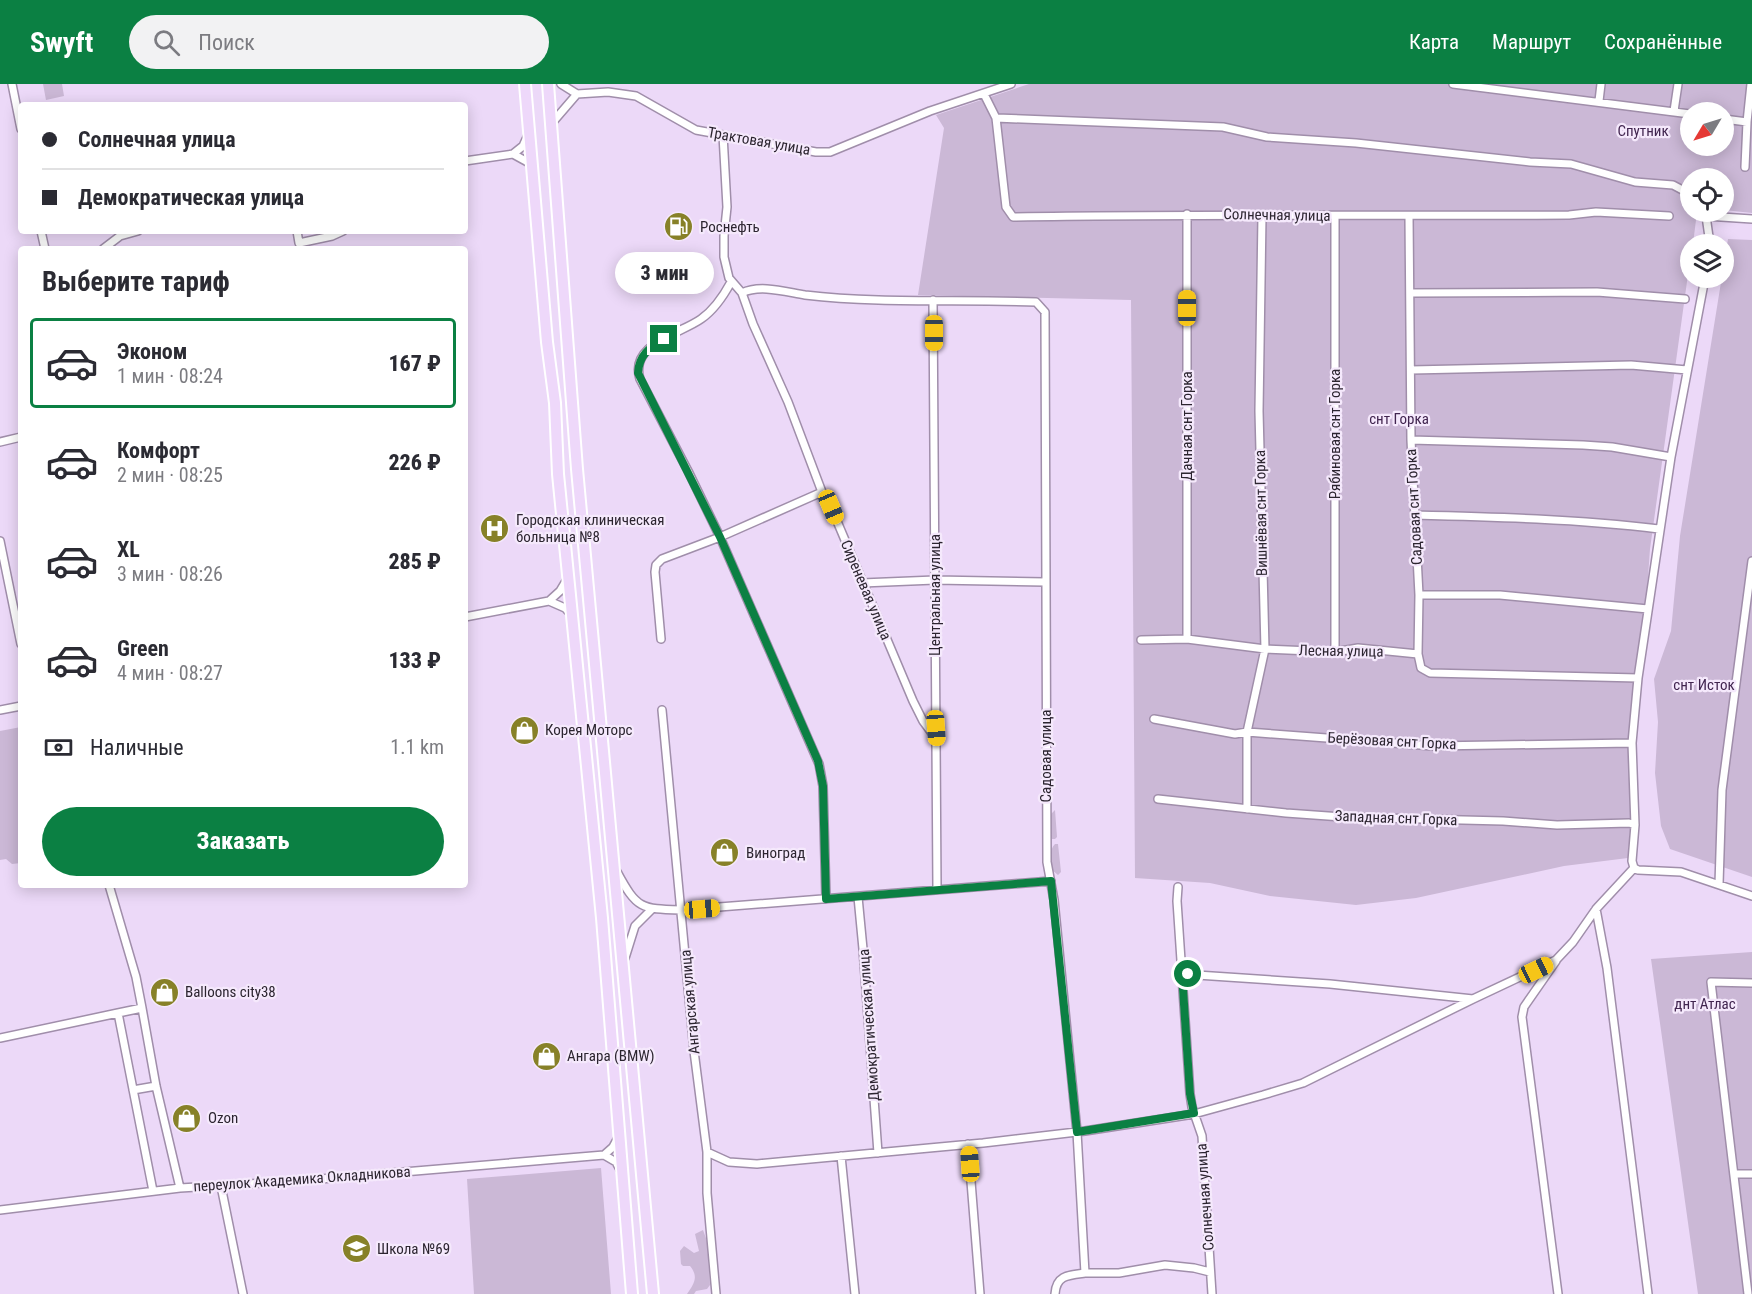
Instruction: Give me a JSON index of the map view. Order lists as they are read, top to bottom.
{
  "streets": {
    "street": [
      "Трактовая улица",
      "Солнечная улица",
      "Дачная снт Горка",
      "Рябиновая снт Горка",
      "Садовая снт Горка",
      "Вишнёвая снт Горка",
      "Сиреневая улица",
      "Центральная улица",
      "Лесная улица",
      "Берёзовая снт Горка",
      "Садовая улица",
      "Западная снт Горка",
      "Ангарская улица",
      "Демократическая улица",
      "переулок Академика Окладникова"
    ]
  },
  "crossings": [
    ["Трактовая улица", "Солнечная улица"],
    ["Солнечная улица", "Дачная снт Горка"],
    ["Солнечная улица", "Рябиновая снт Горка"],
    ["Солнечная улица", "Садовая снт Горка"],
    ["Солнечная улица", "Вишнёвая снт Горка"],
    ["Дачная снт Горка", "Лесная улица"],
    ["Рябиновая снт Горка", "Лесная улица"],
    ["Садовая снт Горка", "Лесная улица"],
    ["Вишнёвая снт Горка", "Лесная улица"],
    ["Вишнёвая снт Горка", "Берёзовая снт Горка"],
    ["Вишнёвая снт Горка", "Западная снт Горка"],
    ["Сиреневая улица", "Центральная улица"],
    ["Сиреневая улица", "Садовая улица"],
    ["Центральная улица", "Садовая улица"]
  ],
  "parks": [
    "Спутник",
    "снт Горка",
    "снт Исток",
    "днт Атлас"
  ],
  "places": {
    "fuel station": ["Роснефть"],
    "hospital": ["Городская клиническая больница №8"],
    "shop": [
      "Корея Моторс",
      "Виноград",
      "Balloons city38",
      "Ангара (BMW)",
      "Ozon"
    ],
    "school or university": ["Школа №69"]
  },
  "north": "bottom left",
  "page": {
    "header": "Swyft",
    "search": "Поиск",
    "nav": ["Карта", "Маршрут", "Сохранённые"],
    "banner": ["Солнечная улица", "Демократическая улица"],
    "heading": "Выберите тариф",
    "bubble": "3 мин",
    "list": [
      {
        "name": "Эконом",
        "note": "1 мин · 08:24",
        "value": "167 ₽"
      },
      {
        "name": "Комфорт",
        "note": "2 мин · 08:25",
        "value": "226 ₽"
      },
      {
        "name": "XL",
        "note": "3 мин · 08:26",
        "value": "285 ₽"
      },
      {
        "name": "Green",
        "note": "4 мин · 08:27",
        "value": "133 ₽"
      }
    ],
    "pay": ["Наличные", "1.1 km"],
    "buttons": "Заказать"
  }
}
